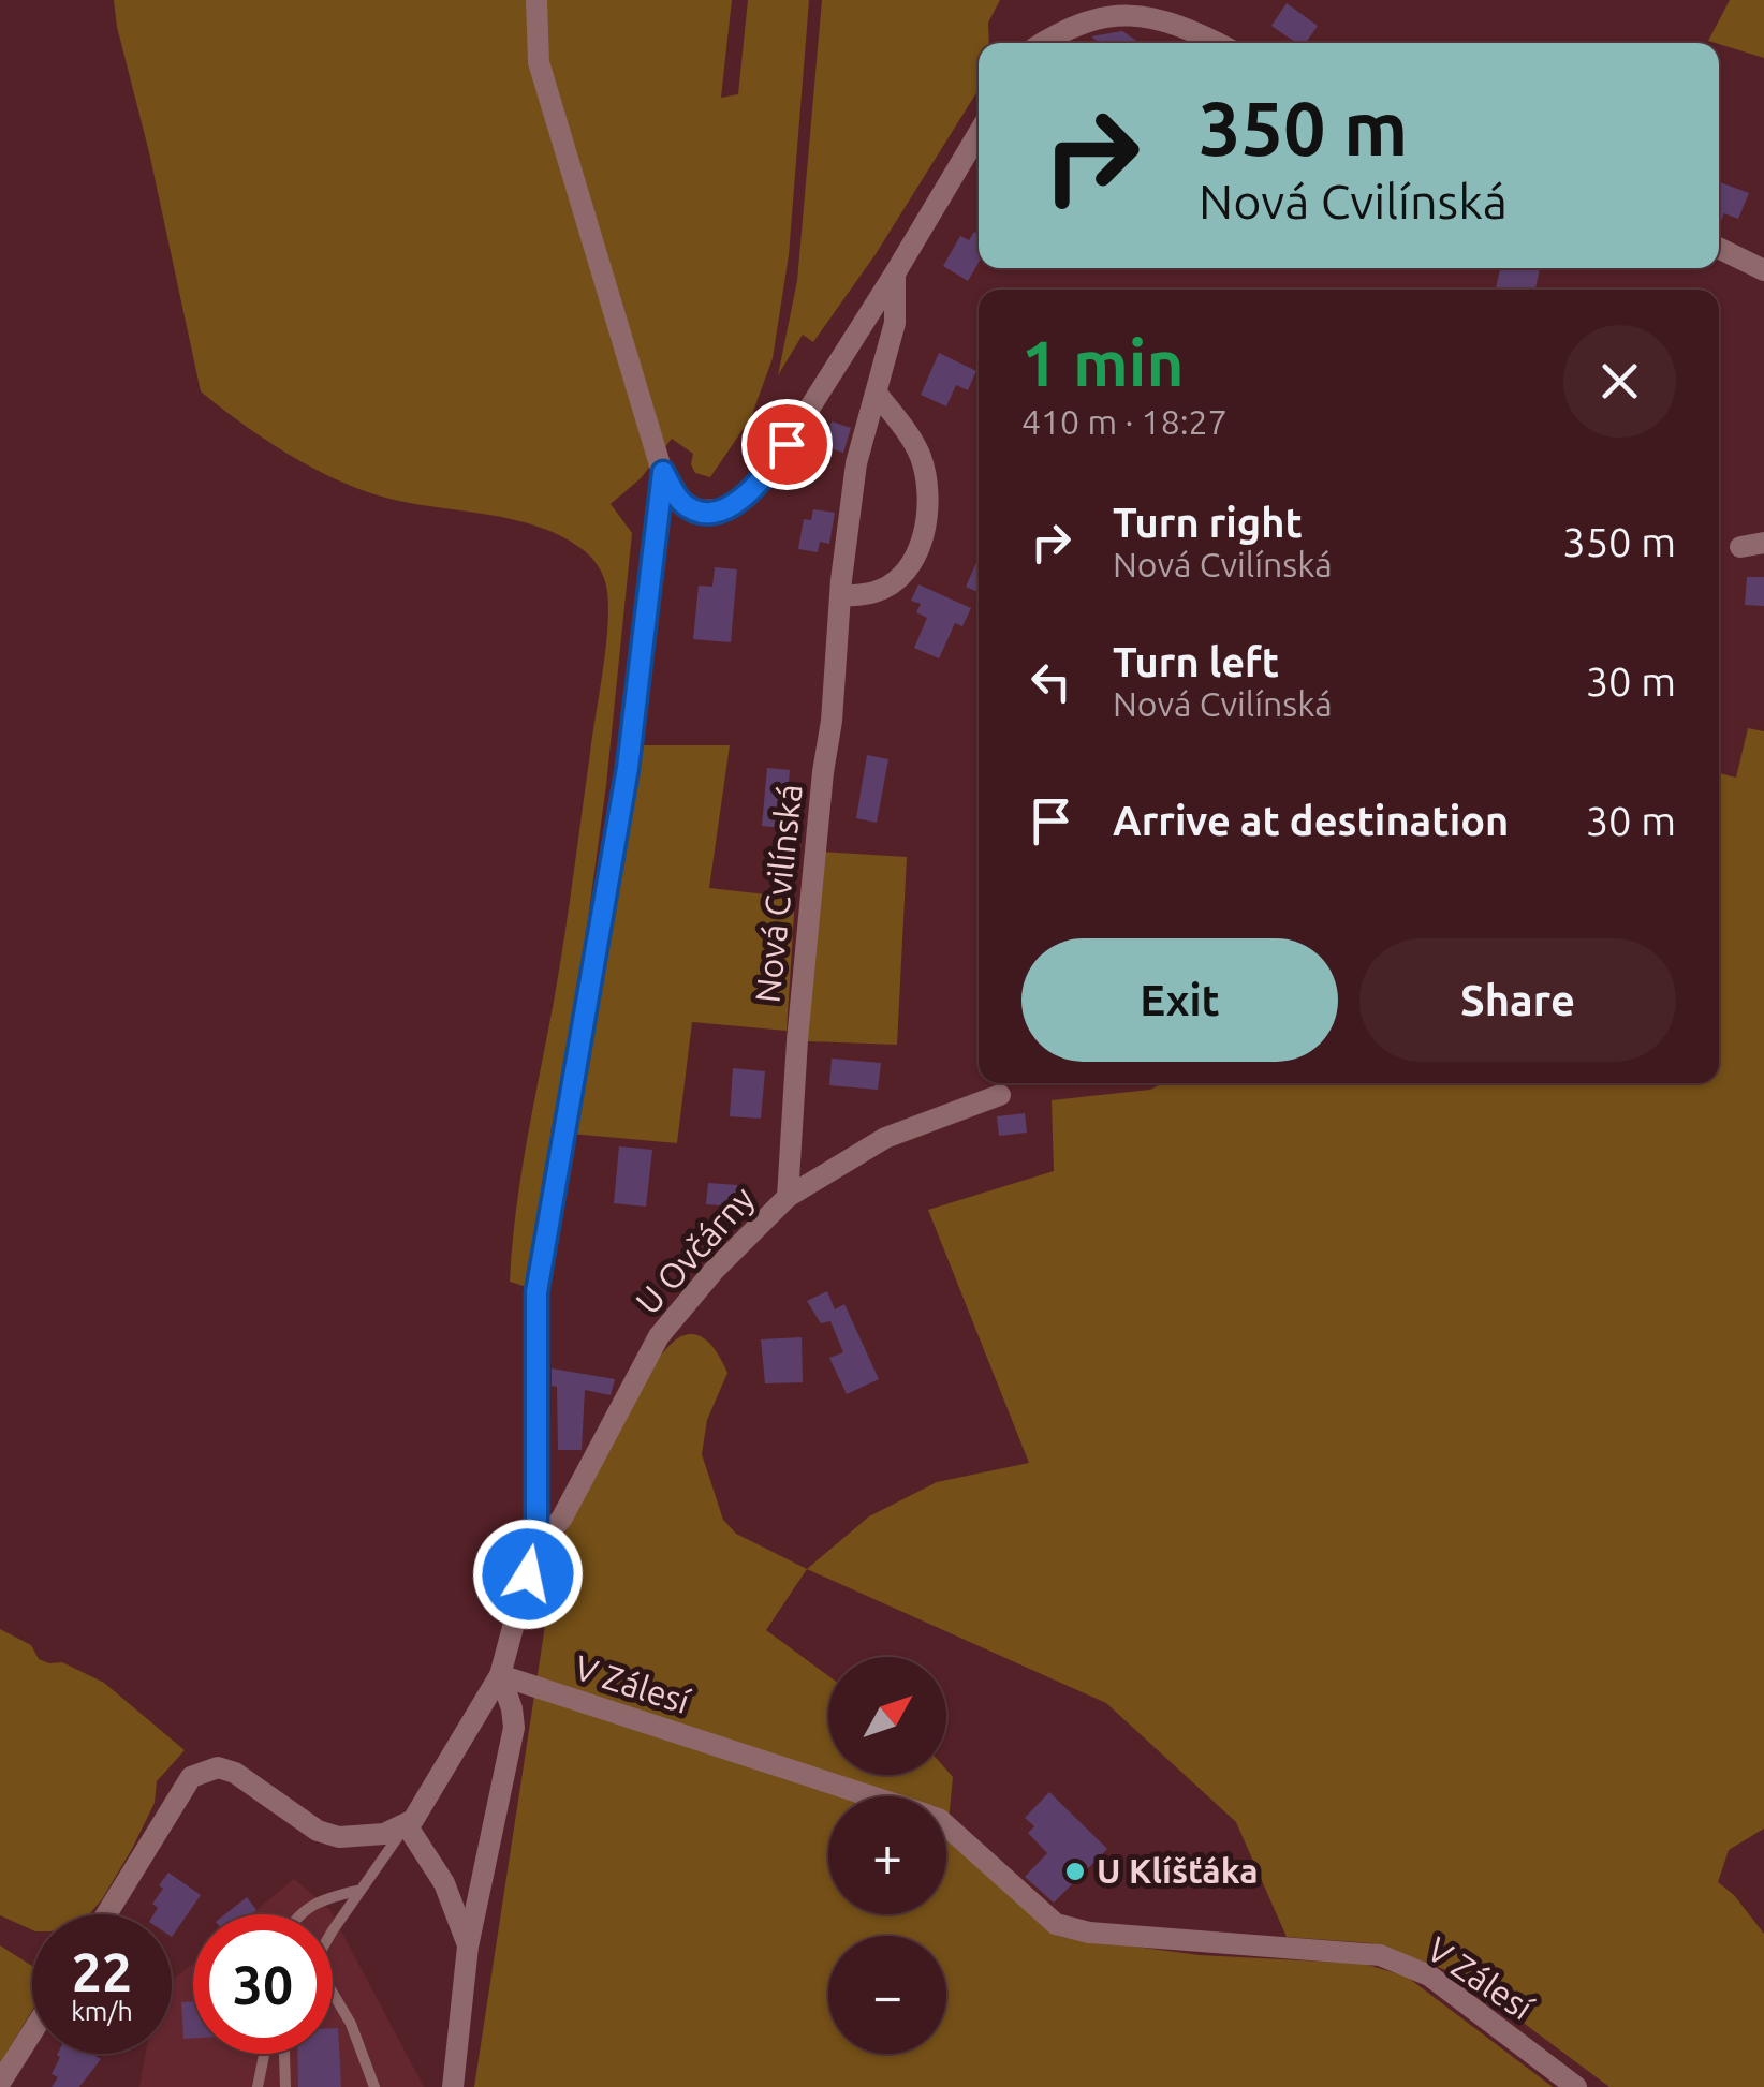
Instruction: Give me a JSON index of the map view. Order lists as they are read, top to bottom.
{
  "streets": {
    "street": ["Nová Cvilínská", "U Ovčárny", "V Zálesí"]
  },
  "crossings": [
    ["Nová Cvilínská", "U Ovčárny"],
    ["U Ovčárny", "V Zálesí"]
  ],
  "places": ["U Klíšťáka"],
  "north": "top right",
  "page": {
    "turn": ["350 m", "Nová Cvilínská"],
    "heading": ["1 min", "410 m · 18:27"],
    "list": [
      {
        "name": "Turn right",
        "note": "Nová Cvilínská",
        "value": "350 m"
      },
      {
        "name": "Turn left",
        "note": "Nová Cvilínská",
        "value": "30 m"
      },
      {
        "name": "Arrive at destination",
        "value": "30 m"
      }
    ],
    "buttons": ["Exit", "Share"],
    "map_buttons": ["+", "−"],
    "speed": "22 km/h",
    "limit": "30"
  }
}
